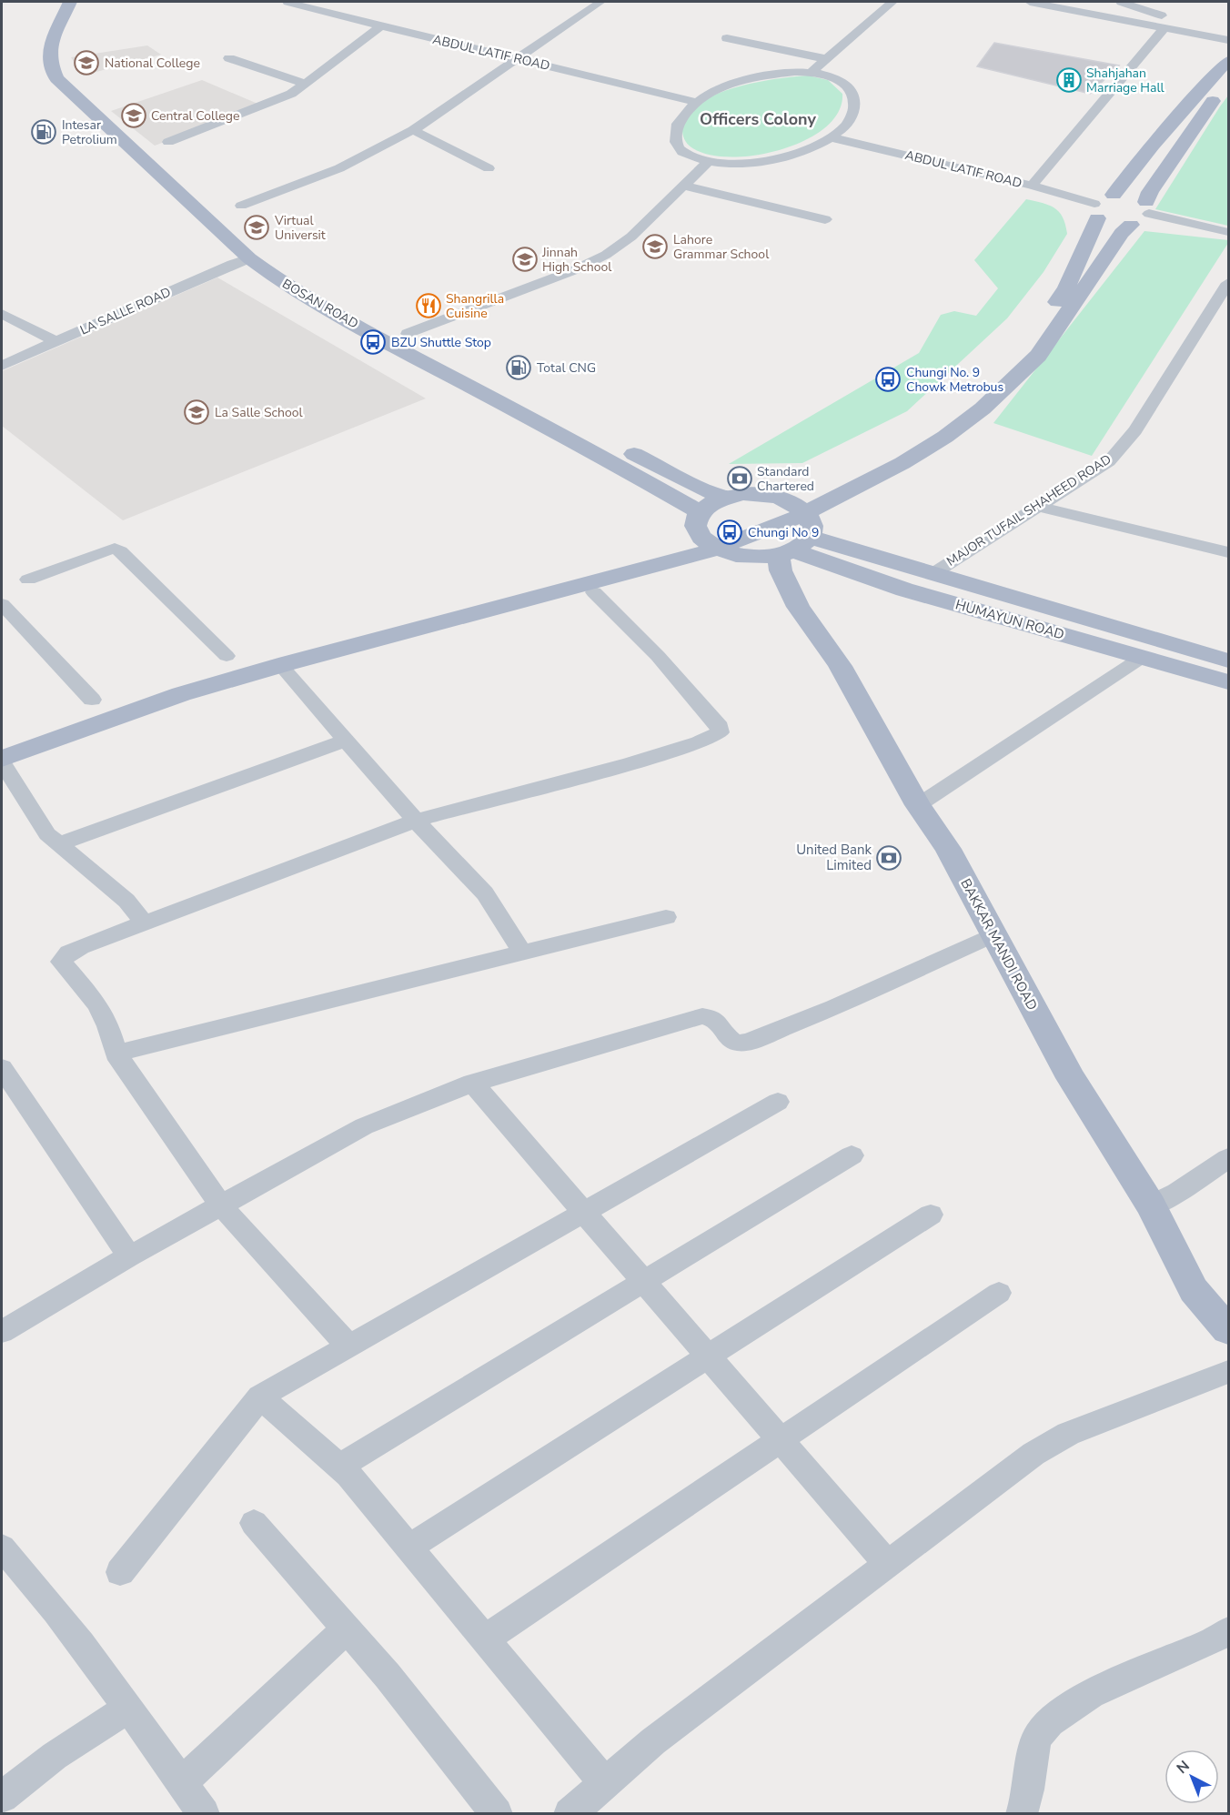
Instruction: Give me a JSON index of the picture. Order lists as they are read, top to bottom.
{
  "streets": {
    "main road": ["BOSAN ROAD", "HUMAYUN ROAD", "BAKKAR MANDI ROAD"],
    "street": ["ABDUL LATIF ROAD", "LA SALLE ROAD", "MAJOR TUFAIL SHAHEED ROAD"]
  },
  "crossings": [
    ["BOSAN ROAD", "LA SALLE ROAD"],
    ["BOSAN ROAD", "BAKKAR MANDI ROAD"],
    ["MAJOR TUFAIL SHAHEED ROAD", "HUMAYUN ROAD"],
    ["HUMAYUN ROAD", "BAKKAR MANDI ROAD"]
  ],
  "districts": ["Officers Colony"],
  "places": {
    "school or university": [
      "National College",
      "Central College",
      "Virtual Universit",
      "Lahore Grammar School",
      "Jinnah High School",
      "La Salle School"
    ],
    "building": ["Shahjahan Marriage Hall"],
    "fuel station": ["Intesar Petrolium", "Total CNG"],
    "restaurant": ["Shangrilla Cuisine"],
    "bus stop": ["BZU Shuttle Stop", "Chungi No. 9 Chowk Metrobus", "Chungi No 9"],
    "bank": ["Standard Chartered", "United Bank Limited"]
  },
  "north": "top left"
}
